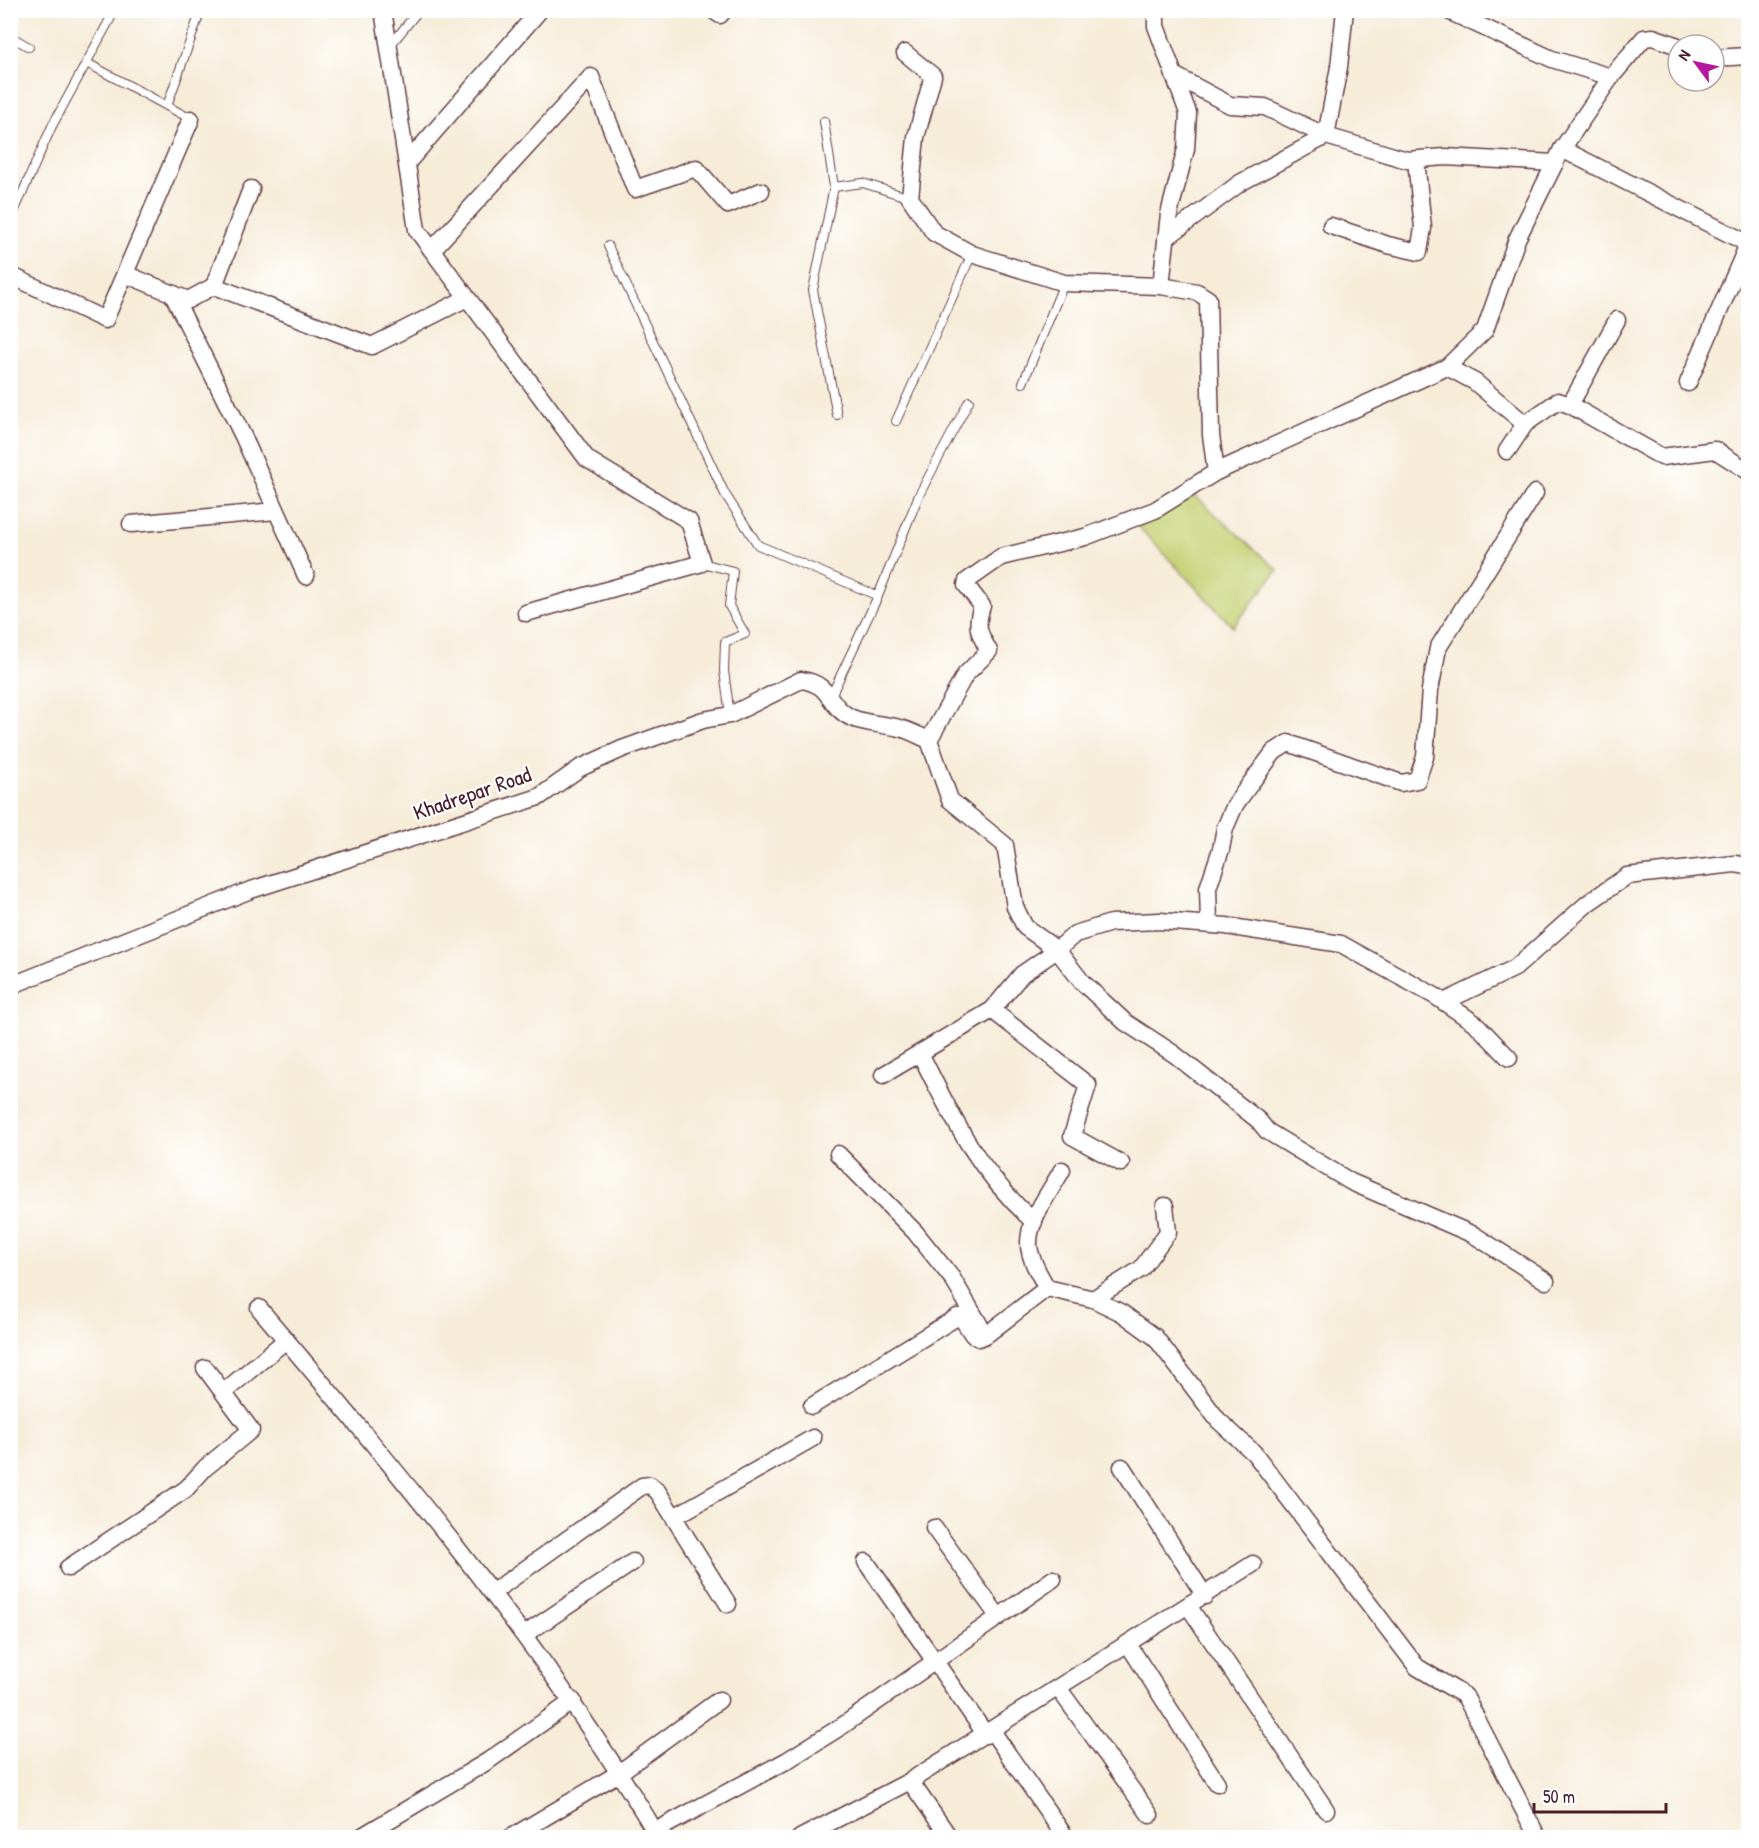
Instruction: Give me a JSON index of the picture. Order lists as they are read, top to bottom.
{
  "streets": {
    "street": ["Khadrepar Road"]
  },
  "scale_bar": "50 m",
  "north": "top left"
}
